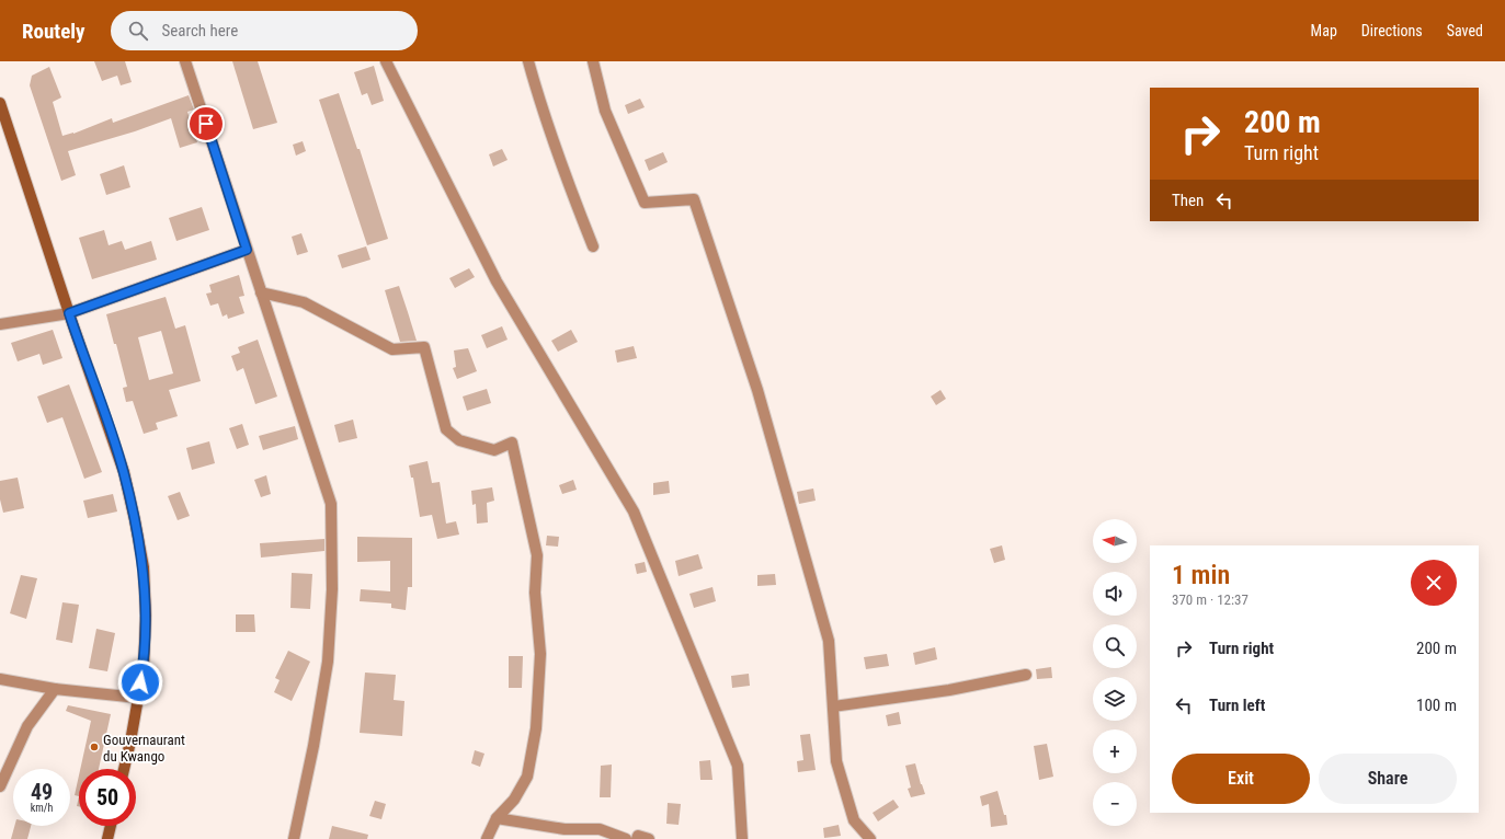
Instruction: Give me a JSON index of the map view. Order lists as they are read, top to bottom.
{
  "places": ["Gouvernaurant du Kwango"],
  "north": "left",
  "page": {
    "header": "Routely",
    "search": "Search here",
    "nav": ["Map", "Directions", "Saved"],
    "turn": ["200 m", "Turn right"],
    "then": "Then",
    "map_buttons": ["+", "−"],
    "heading": ["1 min", "370 m · 12:37"],
    "list": [
      {
        "name": "Turn right",
        "value": "200 m"
      },
      {
        "name": "Turn left",
        "value": "100 m"
      }
    ],
    "buttons": ["Exit", "Share"],
    "speed": "49 km/h",
    "limit": "50"
  }
}
